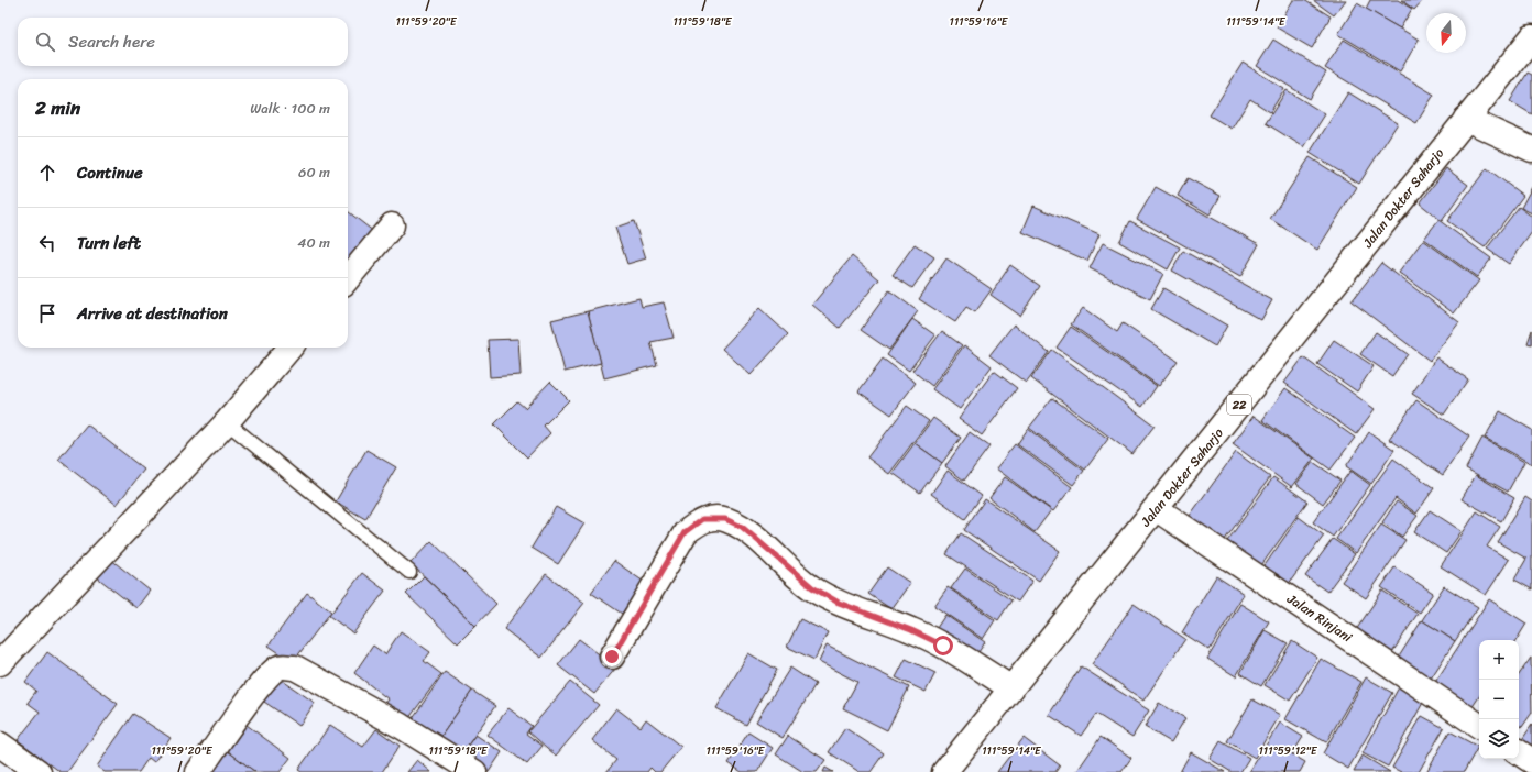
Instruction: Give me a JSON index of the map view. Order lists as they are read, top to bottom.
{
  "streets": {
    "main road": ["Jalan Dokter Saharjo", "22", "Jalan Rinjani"]
  },
  "crossings": [
    ["Jalan Dokter Saharjo", "Jalan Rinjani"]
  ],
  "north": "bottom",
  "page": {
    "search": "Search here",
    "heading": ["2 min", "Walk · 100 m"],
    "list": [
      ["Continue", "60 m"],
      ["Turn left", "40 m"],
      "Arrive at destination"
    ],
    "map_buttons": ["+", "−"]
  },
  "coordinates": [
    "111°59'20\"E",
    "111°59'18\"E",
    "111°59'16\"E",
    "111°59'14\"E",
    "111°59'12\"E"
  ]
}
